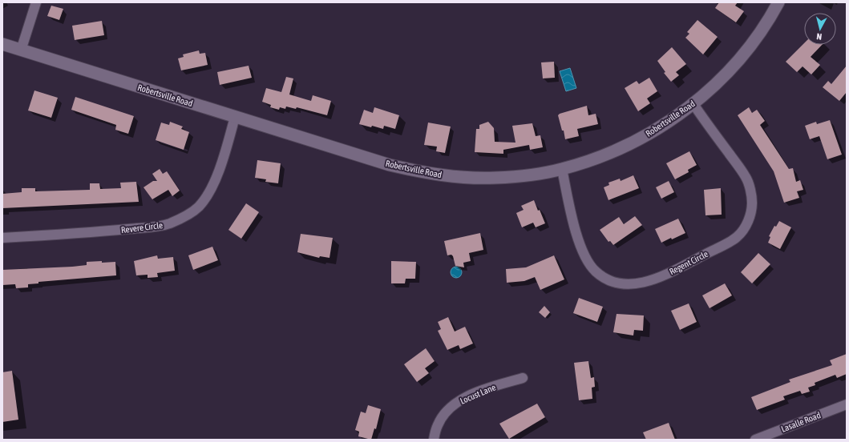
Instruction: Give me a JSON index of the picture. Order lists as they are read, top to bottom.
{
  "streets": {
    "street": [
      "Robertsville Road",
      "Revere Circle",
      "Regent Circle",
      "Locust Lane",
      "Lasalle Road"
    ]
  },
  "crossings": [
    ["Robertsville Road", "Revere Circle"],
    ["Robertsville Road", "Regent Circle"]
  ],
  "north": "bottom"
}
